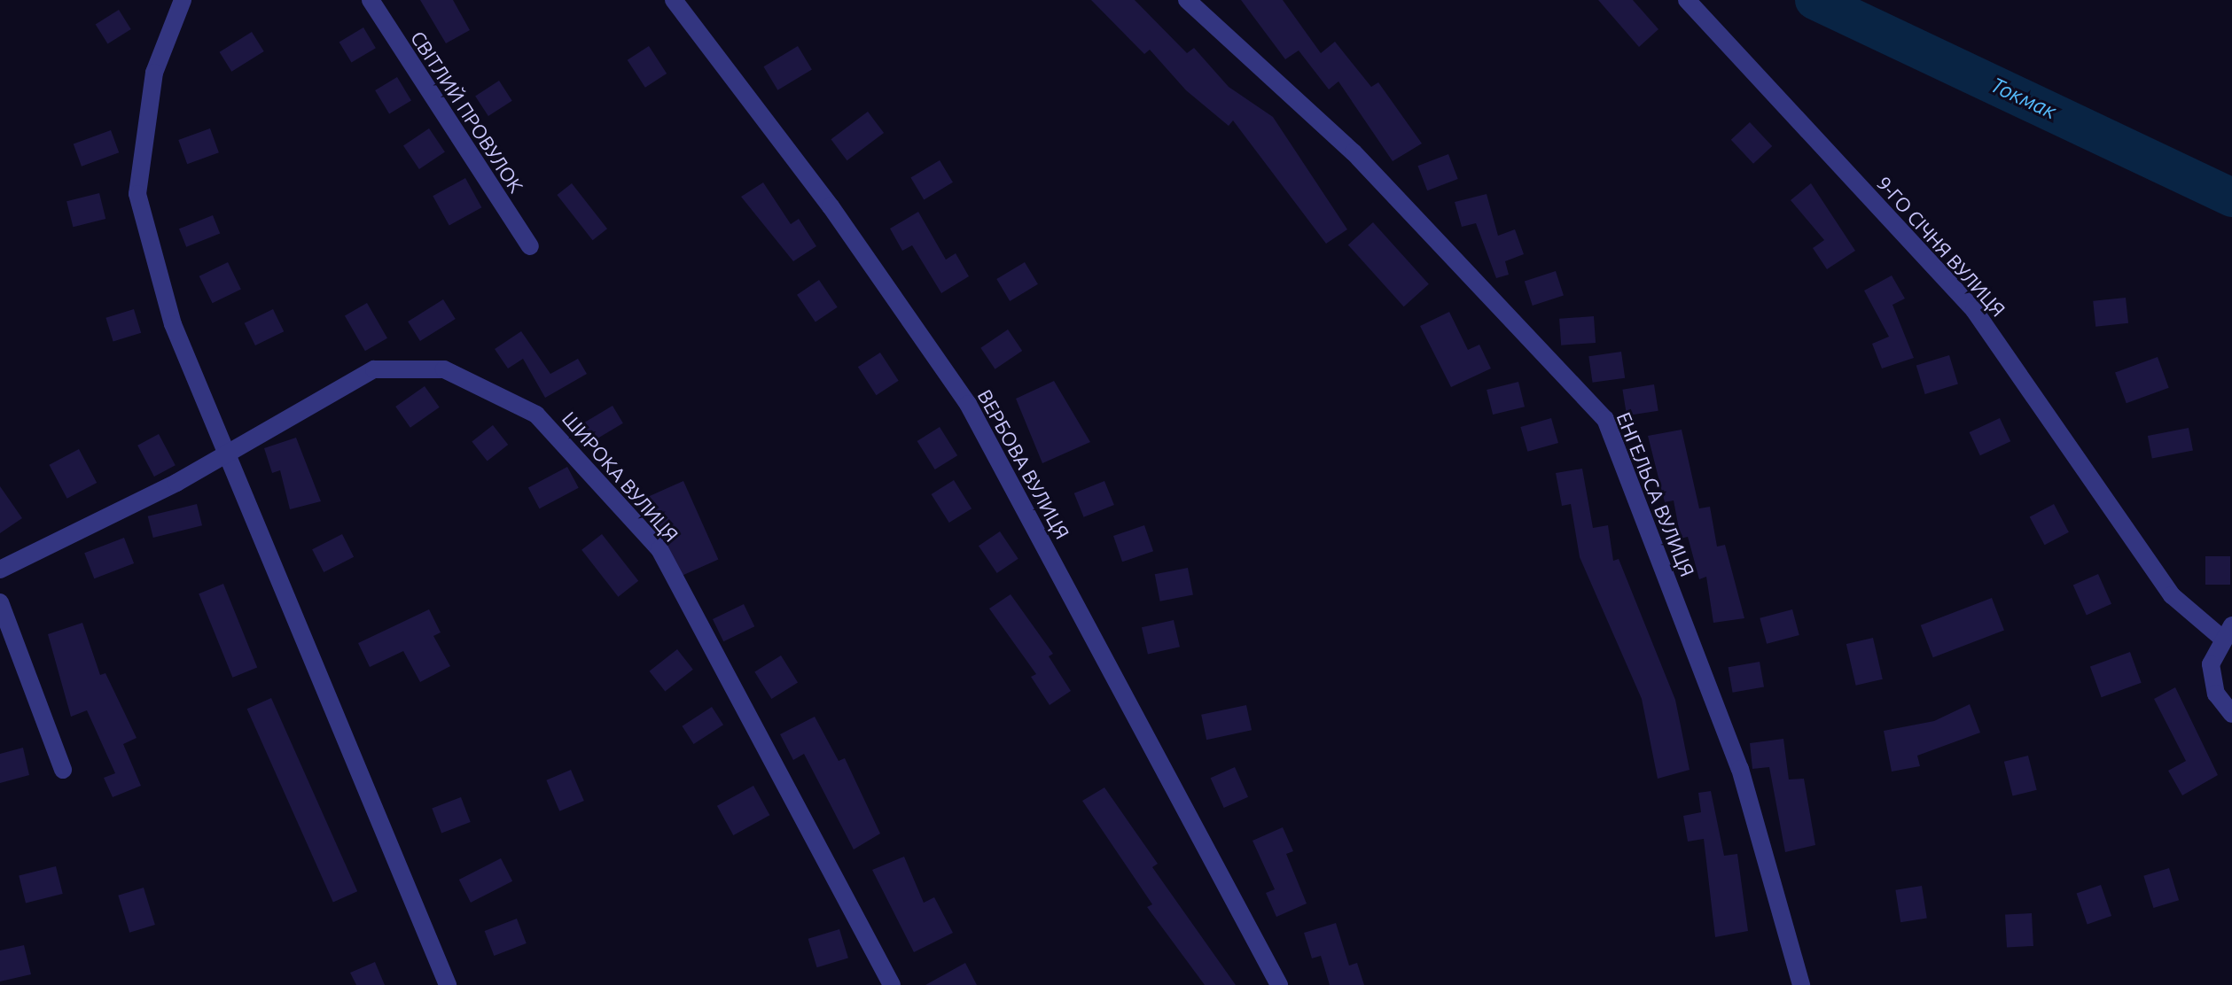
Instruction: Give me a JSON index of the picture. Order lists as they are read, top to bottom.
{
  "streets": {
    "street": [
      "СВІТЛИЙ ПРОВУЛОК",
      "9-ГО СІЧНЯ ВУЛИЦЯ",
      "ВЕРБОВА ВУЛИЦЯ",
      "ШИРОКА ВУЛИЦЯ",
      "ЕНГЕЛЬСА ВУЛИЦЯ"
    ]
  },
  "water": ["Токмак"]
}
